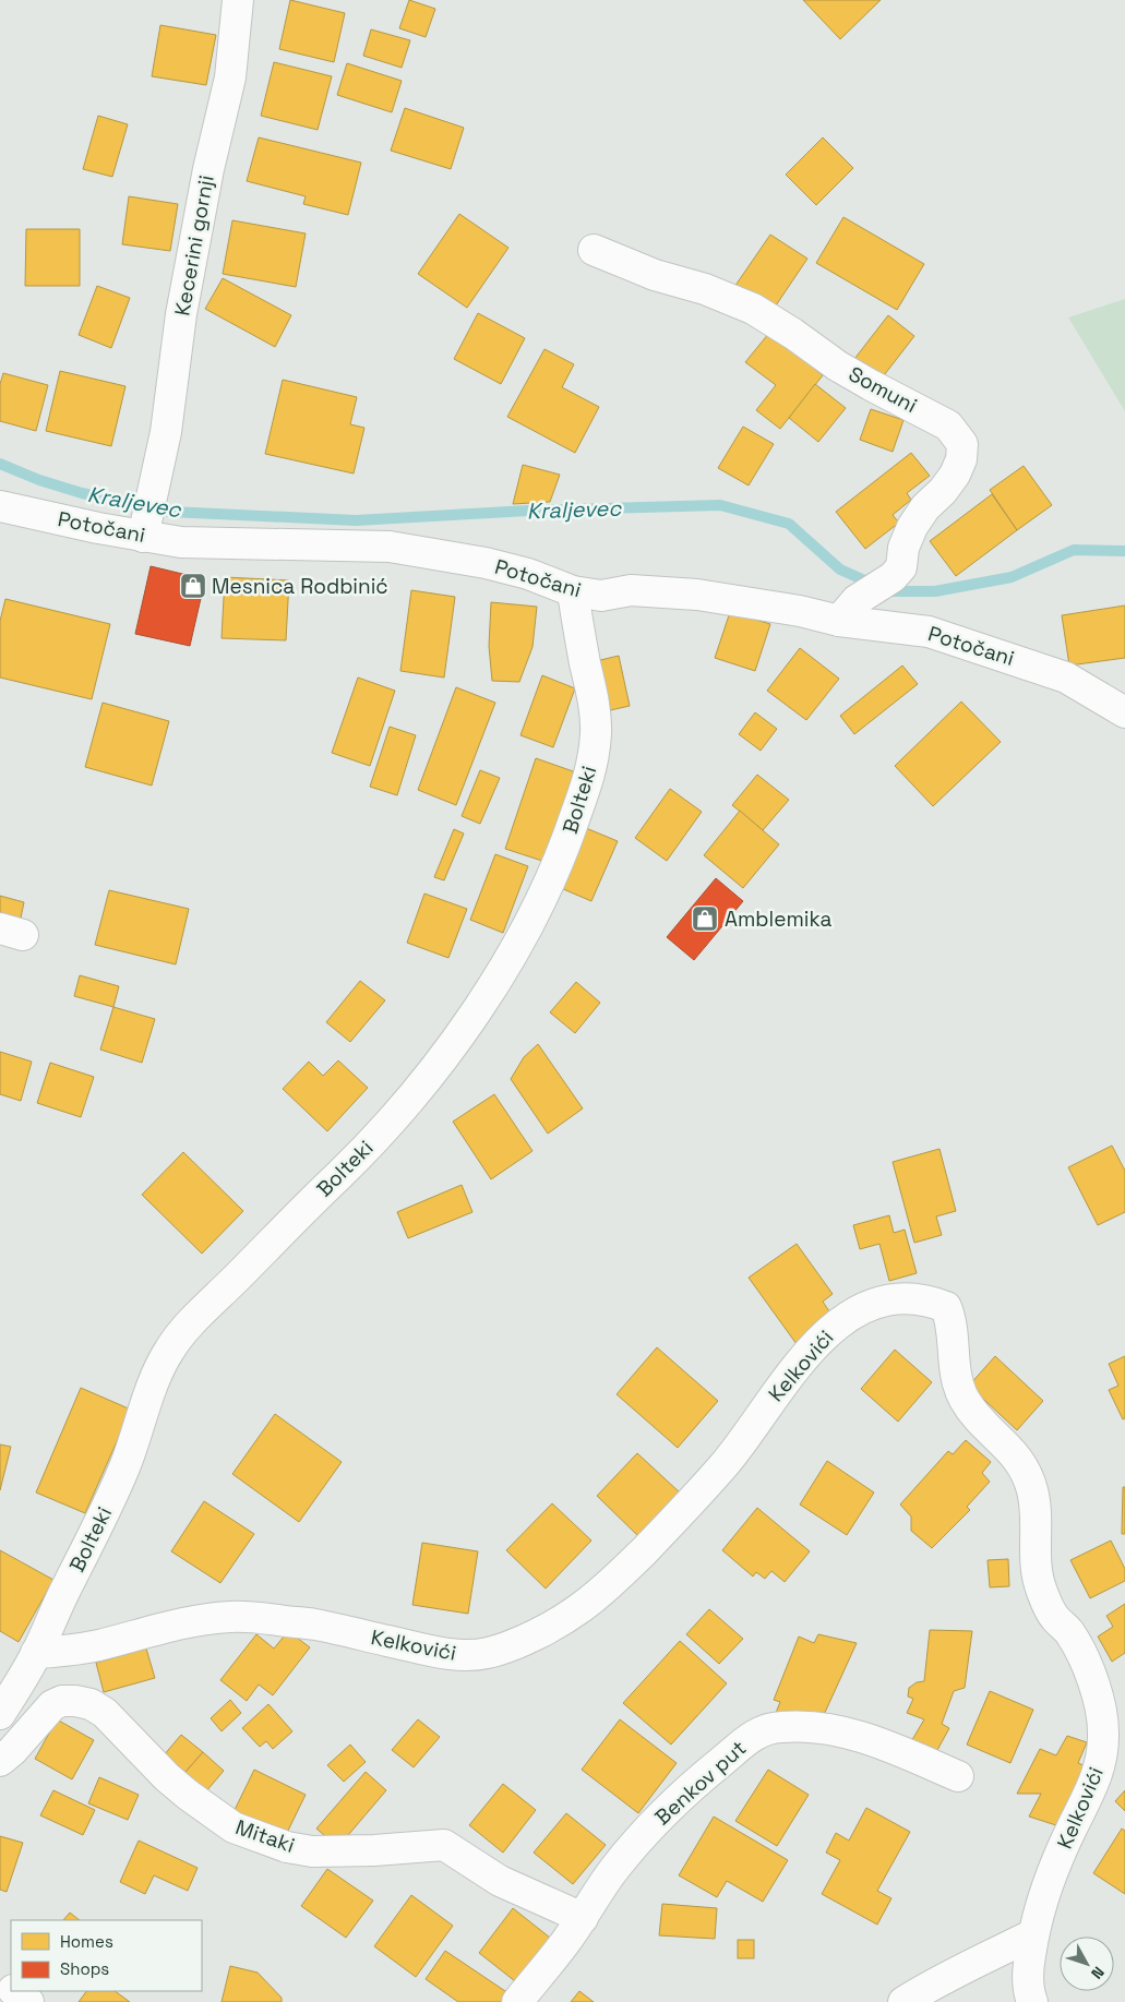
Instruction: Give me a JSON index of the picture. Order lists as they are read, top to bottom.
{
  "streets": {
    "street": [
      "Kecerini gornji",
      "Somuni",
      "Potočani",
      "Bolteki",
      "Kelkovići",
      "Benkov put",
      "Mitaki"
    ]
  },
  "crossings": [
    ["Kecerini gornji", "Potočani"],
    ["Somuni", "Potočani"],
    ["Potočani", "Bolteki"],
    ["Bolteki", "Kelkovići"],
    ["Benkov put", "Mitaki"]
  ],
  "water": ["Kraljevec"],
  "places": {
    "shop": ["Mesnica Rodbinić", "Amblemika"]
  },
  "legend": ["Homes", "Shops"],
  "north": "bottom right"
}
